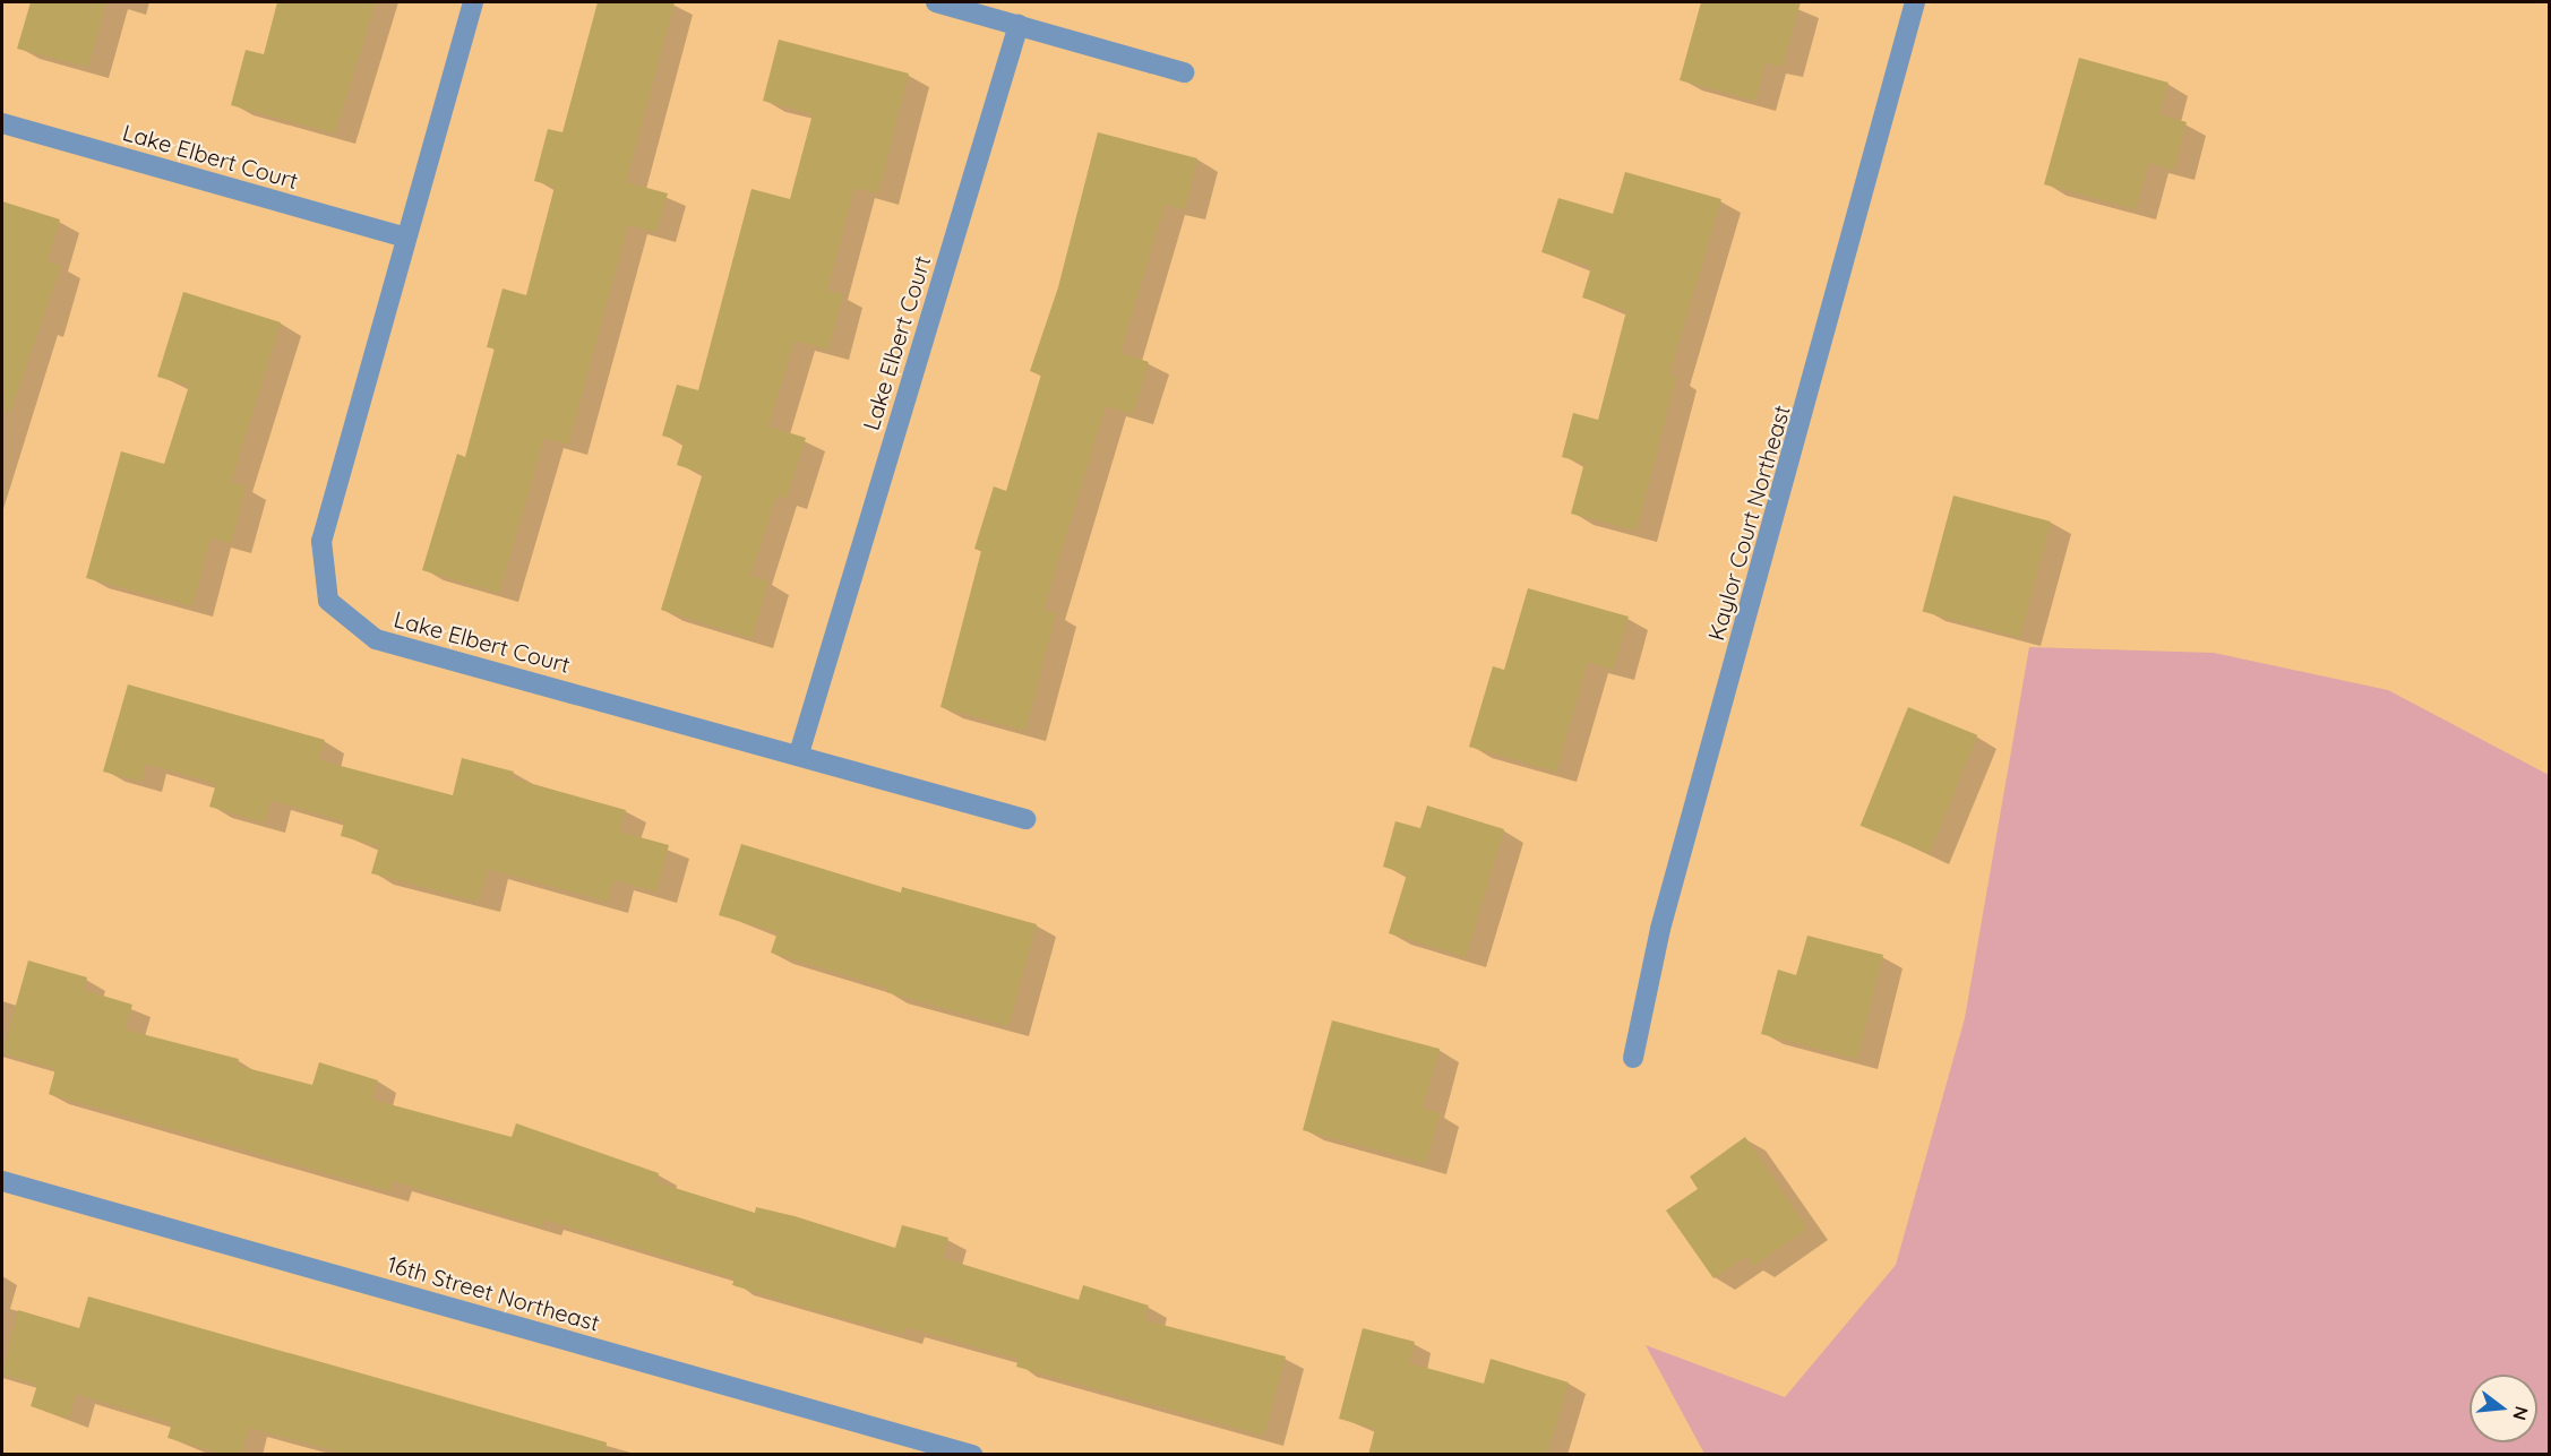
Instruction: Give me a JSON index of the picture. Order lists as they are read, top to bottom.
{
  "streets": {
    "street": ["Lake Elbert Court", "Kaylor Court Northeast", "16th Street Northeast"]
  },
  "north": "right"
}
